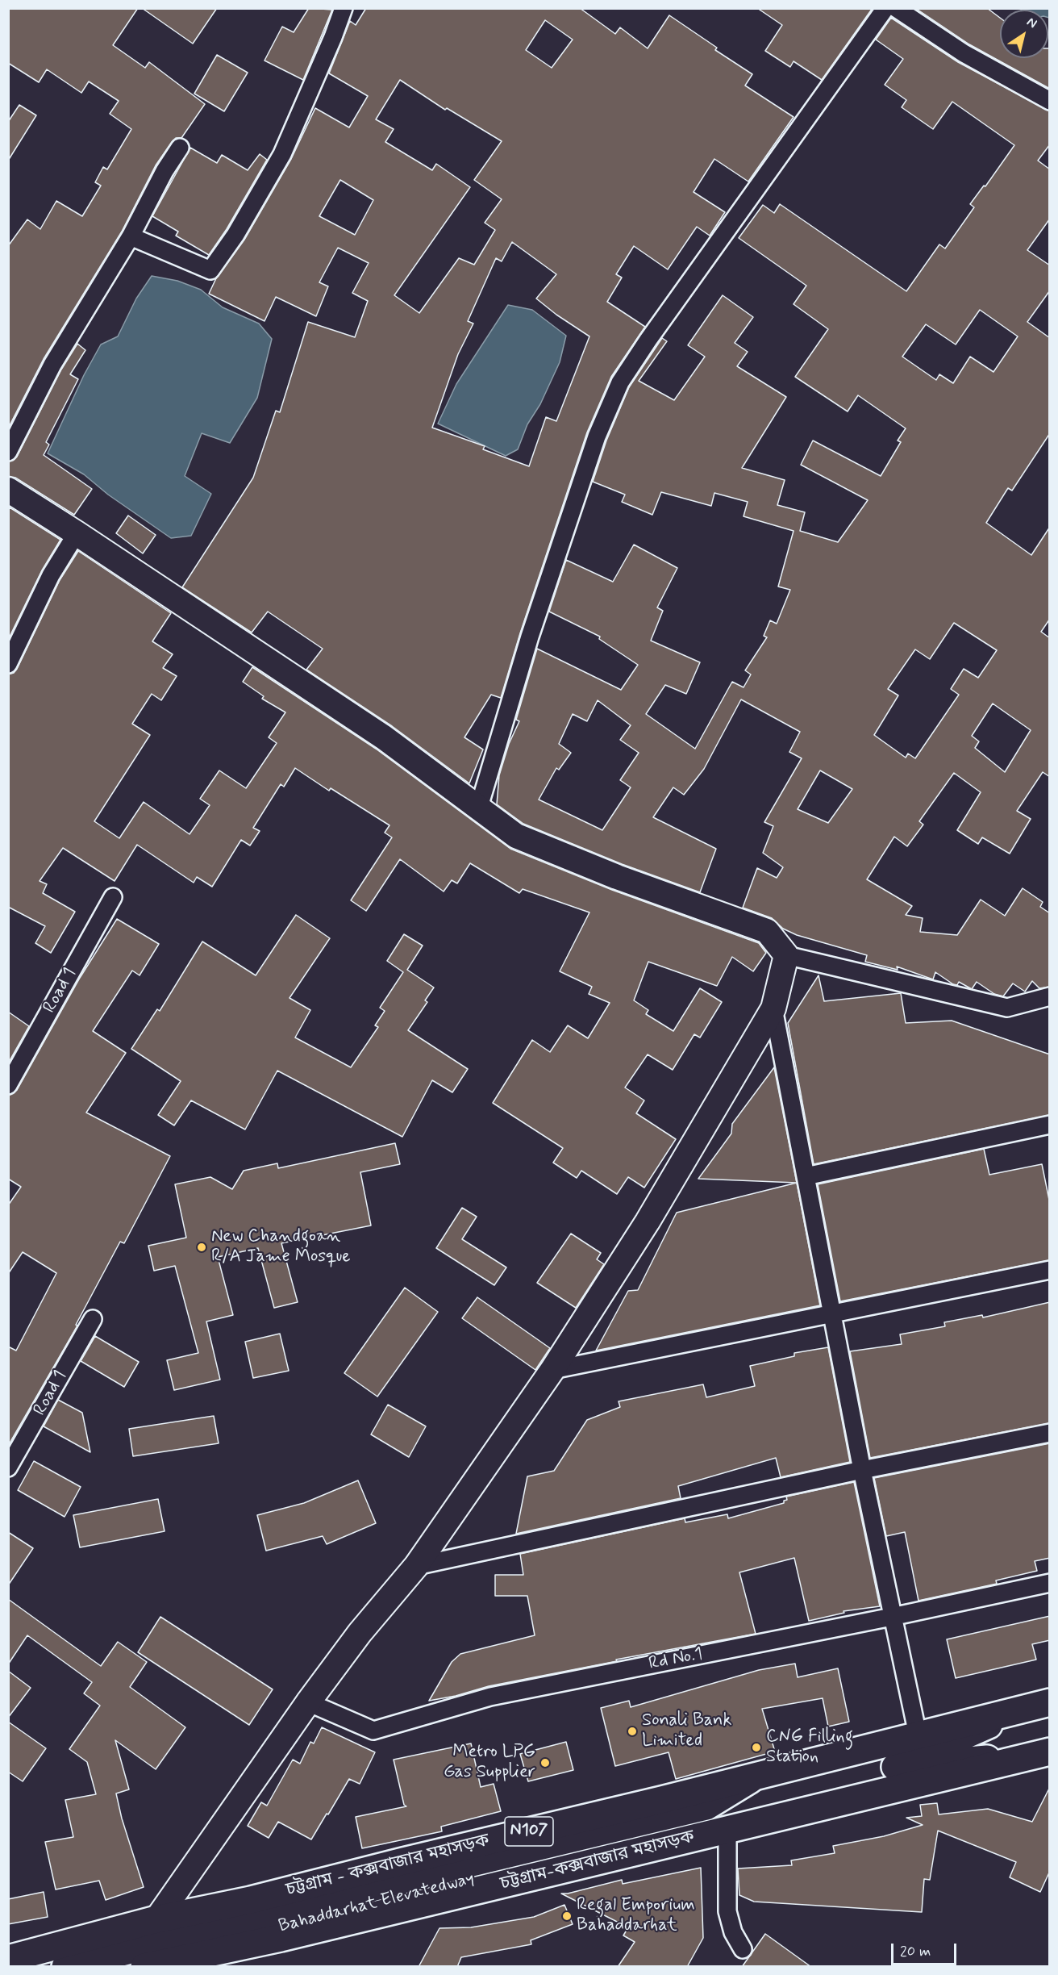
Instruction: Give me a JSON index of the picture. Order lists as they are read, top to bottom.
{
  "streets": {
    "main road": [
      "N107",
      "চট্টগ্রাম-কক্সবাজার মহাসড়ক",
      "চট্টগ্রাম - কক্সবাজার মহাসড়ক",
      "Bahaddarhat Elevatedway"
    ],
    "street": ["Road 1", "Rd No.1"]
  },
  "crossings": [
    ["চট্টগ্রাম-কক্সবাজার মহাসড়ক", "Bahaddarhat Elevatedway"],
    ["চট্টগ্রাম - কক্সবাজার মহাসড়ক", "Bahaddarhat Elevatedway"]
  ],
  "places": [
    "New Chandgoan R/A Jame Mosque",
    "Sonali Bank Limited",
    "CNG Filling Station",
    "Metro LPG Gas Supplier",
    "Regal Emporium Bahaddarhat"
  ],
  "scale_bar": "20 m",
  "north": "top right"
}
